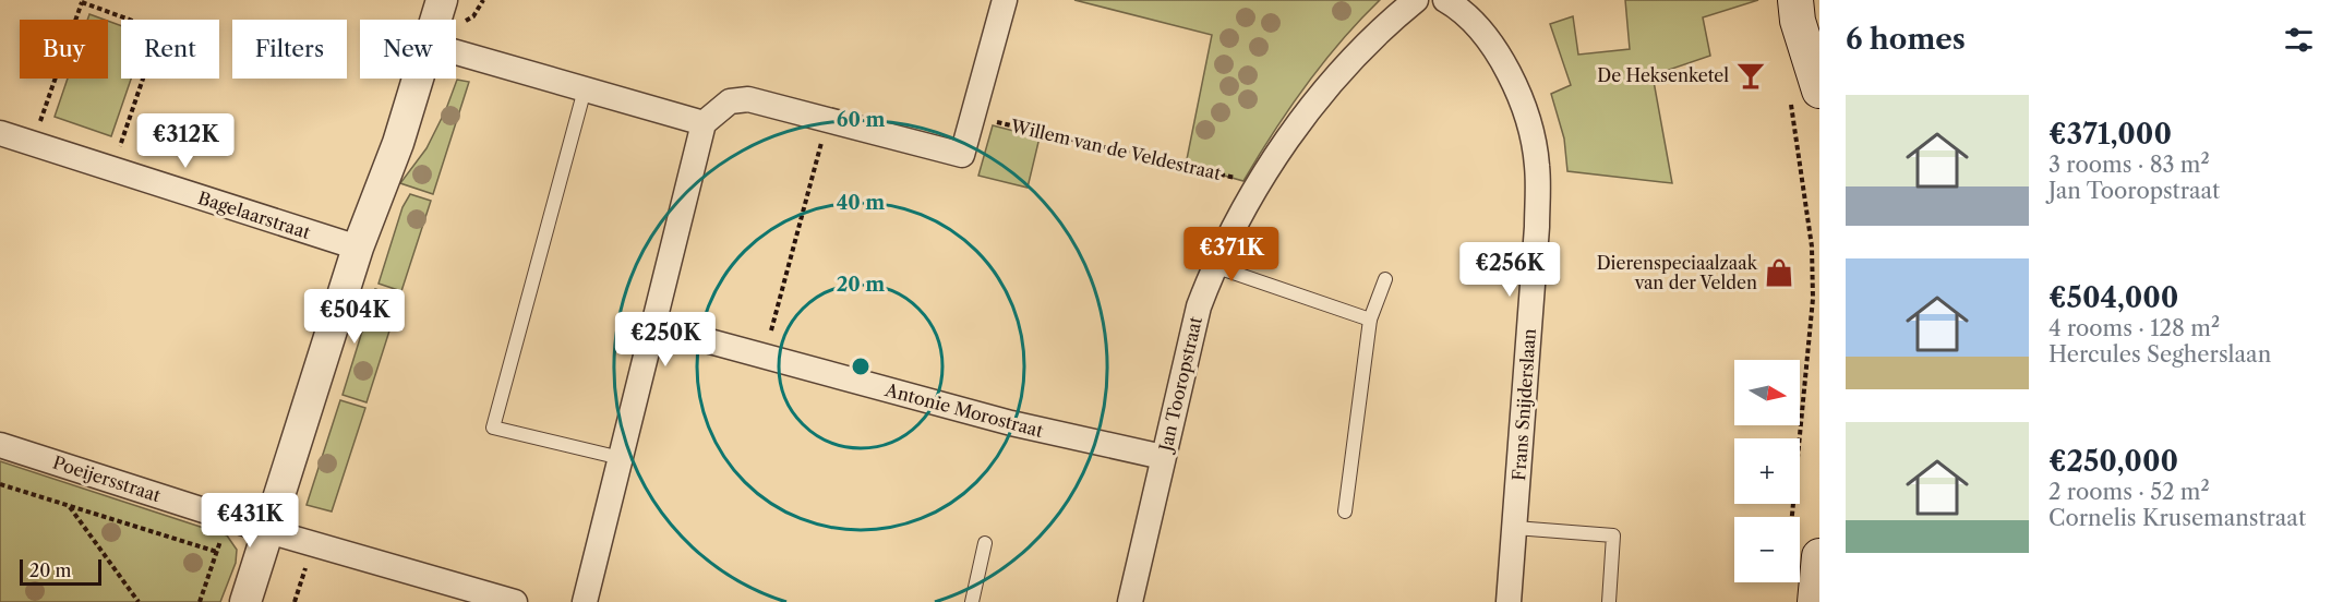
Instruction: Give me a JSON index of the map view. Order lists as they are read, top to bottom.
{
  "streets": {
    "street": [
      "Bagelaarstraat",
      "Jan Tooropstraat",
      "Frans Snijderslaan",
      "Antonie Morostraat",
      "Poeijersstraat"
    ],
    "path": ["Willem van de Veldestraat"]
  },
  "crossings": [
    ["Willem van de Veldestraat", "Jan Tooropstraat"],
    ["Jan Tooropstraat", "Antonie Morostraat"]
  ],
  "places": {
    "bar": ["De Heksenketel"],
    "shop": ["Dierenspeciaalzaak van der Velden"]
  },
  "scale_bar": "20 m",
  "north": "right",
  "page": {
    "heading": "6 homes",
    "chip": [
      "Buy",
      "Rent",
      "Filters",
      "New"
    ],
    "list": [
      {
        "name": "€371,000",
        "note": "3 rooms · 83 m² · Jan Tooropstraat"
      },
      {
        "name": "€504,000",
        "note": "4 rooms · 128 m² · Hercules Segherslaan"
      },
      {
        "name": "€250,000",
        "note": "2 rooms · 52 m² · Cornelis Krusemanstraat"
      }
    ],
    "price": [
      "€312K",
      "€371K",
      "€256K",
      "€504K",
      "€250K",
      "€431K"
    ],
    "map_buttons": ["+", "−"],
    "scale": "20 m"
  },
  "rings": ["60 m", "40 m", "20 m"]
}
